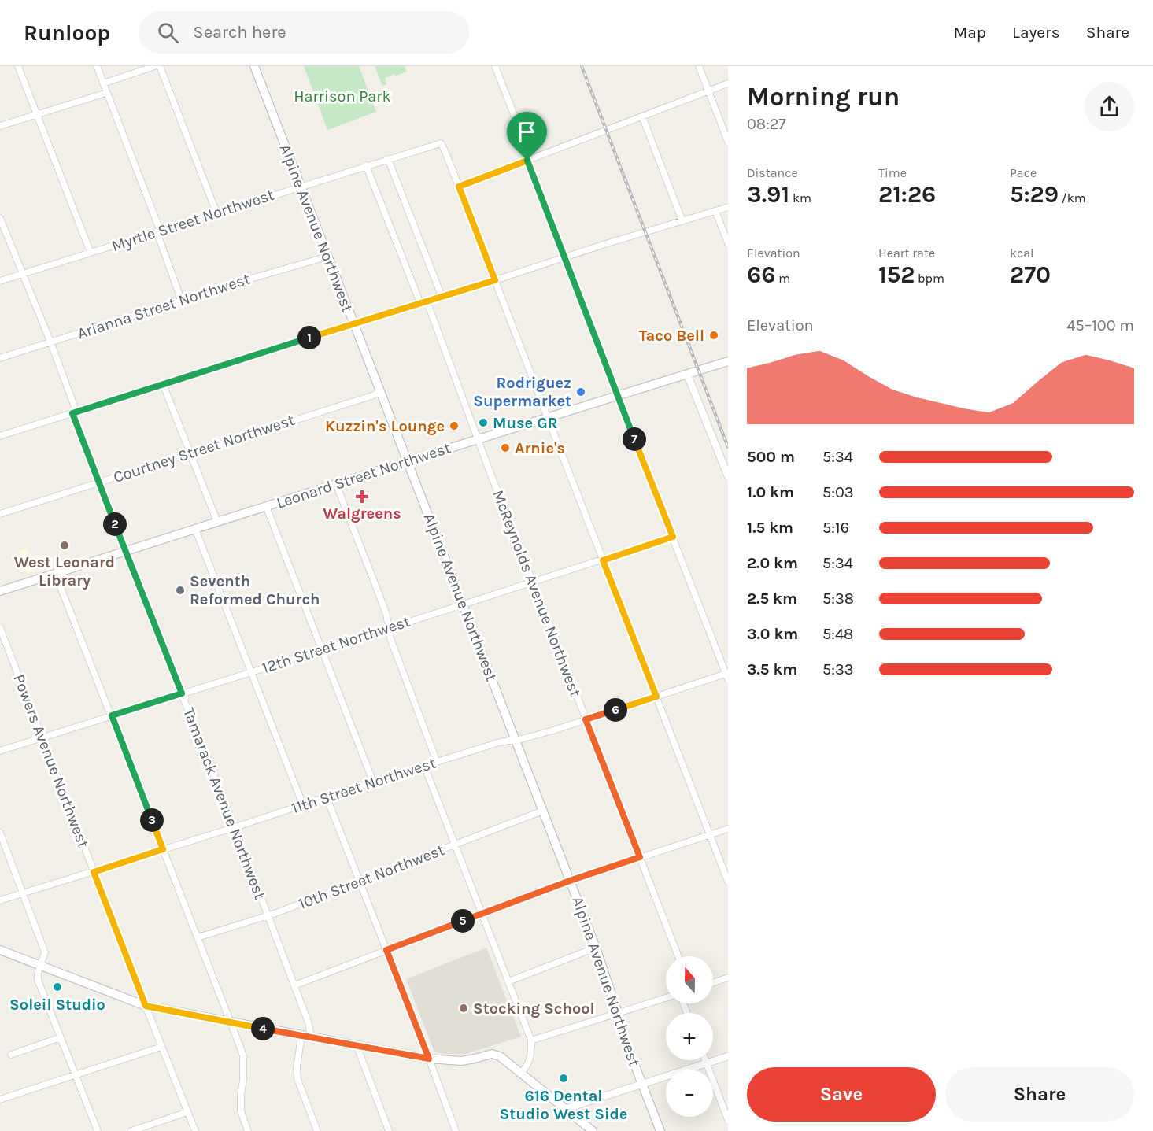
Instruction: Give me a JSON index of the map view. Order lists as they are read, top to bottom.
{
  "streets": {
    "main road": ["Alpine Avenue Northwest", "Leonard Street Northwest"],
    "street": [
      "Myrtle Street Northwest",
      "Arianna Street Northwest",
      "Courtney Street Northwest",
      "McReynolds Avenue Northwest",
      "12th Street Northwest",
      "Powers Avenue Northwest",
      "11th Street Northwest",
      "Tamarack Avenue Northwest",
      "10th Street Northwest"
    ]
  },
  "crossings": [
    ["Myrtle Street Northwest", "Alpine Avenue Northwest"],
    ["Myrtle Street Northwest", "McReynolds Avenue Northwest"],
    ["Myrtle Street Northwest", "Tamarack Avenue Northwest"],
    ["Alpine Avenue Northwest", "Arianna Street Northwest"],
    ["Alpine Avenue Northwest", "Courtney Street Northwest"],
    ["Alpine Avenue Northwest", "Leonard Street Northwest"],
    ["Alpine Avenue Northwest", "12th Street Northwest"],
    ["Alpine Avenue Northwest", "11th Street Northwest"],
    ["Alpine Avenue Northwest", "10th Street Northwest"],
    ["Arianna Street Northwest", "Tamarack Avenue Northwest"],
    ["Courtney Street Northwest", "Tamarack Avenue Northwest"],
    ["Leonard Street Northwest", "McReynolds Avenue Northwest"],
    ["Leonard Street Northwest", "Tamarack Avenue Northwest"],
    ["McReynolds Avenue Northwest", "12th Street Northwest"],
    ["McReynolds Avenue Northwest", "11th Street Northwest"],
    ["12th Street Northwest", "Powers Avenue Northwest"],
    ["12th Street Northwest", "Tamarack Avenue Northwest"],
    ["Powers Avenue Northwest", "11th Street Northwest"],
    ["11th Street Northwest", "Tamarack Avenue Northwest"],
    ["Tamarack Avenue Northwest", "10th Street Northwest"]
  ],
  "parks": ["Harrison Park"],
  "places": {
    "other": [
      "Taco Bell",
      "Rodriguez Supermarket",
      "Muse GR",
      "Kuzzin's Lounge",
      "Arnie's",
      "West Leonard Library",
      "Seventh Reformed Church",
      "Soleil Studio",
      "Stocking School",
      "616 Dental Studio West Side"
    ],
    "health": ["Walgreens"]
  },
  "north": "top",
  "page": {
    "header": "Runloop",
    "search": "Search here",
    "nav": ["Map", "Layers", "Share"],
    "heading": ["Morning run", "08:27"],
    "stats": [
      ["Distance", "3.91 km"],
      ["Time", "21:26"],
      ["Pace", "5:29 /km"],
      ["Elevation", "66 m"],
      ["Heart rate", "152 bpm"],
      ["kcal", "270"]
    ],
    "chart": ["Elevation", "45–100 m"],
    "pins": [
      "1",
      "7",
      "2",
      "6",
      "3",
      "5",
      "4"
    ],
    "list": [
      {
        "name": "500 m",
        "note": "5:34"
      },
      {
        "name": "1.0 km",
        "note": "5:03"
      },
      {
        "name": "1.5 km",
        "note": "5:16"
      },
      {
        "name": "2.0 km",
        "note": "5:34"
      },
      {
        "name": "2.5 km",
        "note": "5:38"
      },
      {
        "name": "3.0 km",
        "note": "5:48"
      },
      {
        "name": "3.5 km",
        "note": "5:33"
      }
    ],
    "map_buttons": ["+", "−"],
    "buttons": ["Save", "Share"]
  }
}
